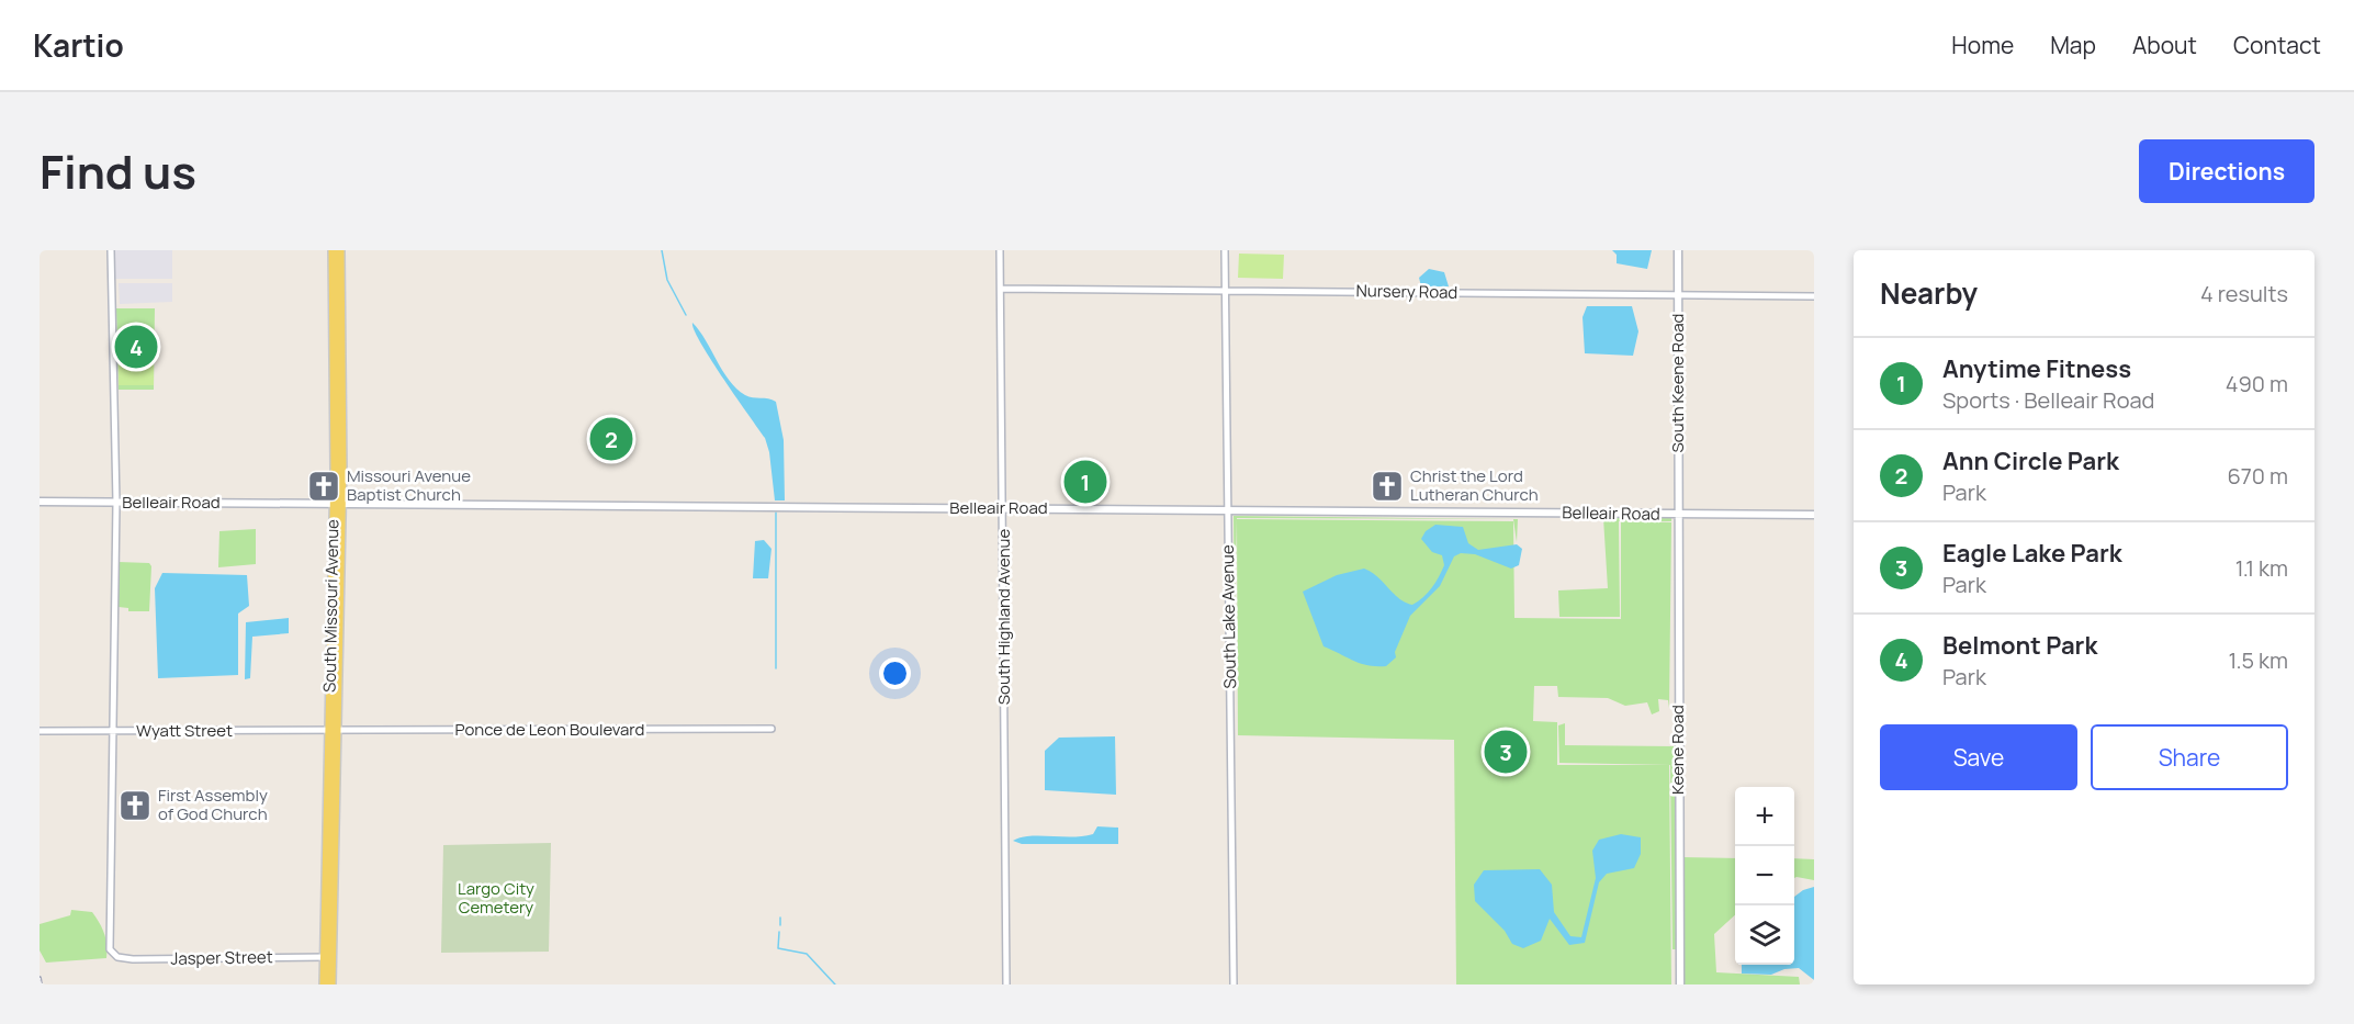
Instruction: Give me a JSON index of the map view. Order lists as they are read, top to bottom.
{
  "streets": {
    "main road": [
      "South Keene Road",
      "Belleair Road",
      "South Missouri Avenue",
      "Keene Road"
    ],
    "street": [
      "Nursery Road",
      "South Highland Avenue",
      "South Lake Avenue",
      "Ponce de Leon Boulevard",
      "Wyatt Street",
      "Jasper Street"
    ]
  },
  "crossings": [
    ["Nursery Road", "South Keene Road"],
    ["Nursery Road", "South Highland Avenue"],
    ["Nursery Road", "South Lake Avenue"],
    ["South Keene Road", "Belleair Road"],
    ["South Keene Road", "Keene Road"],
    ["Belleair Road", "South Missouri Avenue"],
    ["Belleair Road", "South Highland Avenue"],
    ["Belleair Road", "South Lake Avenue"],
    ["Belleair Road", "Keene Road"],
    ["South Missouri Avenue", "Ponce de Leon Boulevard"],
    ["South Missouri Avenue", "Wyatt Street"],
    ["South Missouri Avenue", "Jasper Street"],
    ["Ponce de Leon Boulevard", "Wyatt Street"],
    ["Wyatt Street", "Jasper Street"]
  ],
  "parks": ["Largo City Cemetery"],
  "places": {
    "church": ["Missouri Avenue Baptist Church", "Christ the Lord Lutheran Church", "First Assembly of God Church"]
  },
  "page": {
    "header": "Kartio",
    "nav": [
      "Home",
      "Map",
      "About",
      "Contact"
    ],
    "title": "Find us",
    "buttons": [
      "Directions",
      ["Save", "Share"]
    ],
    "heading": ["Nearby", "4 results"],
    "pins": [
      "4",
      "2",
      "1",
      "3"
    ],
    "list": [
      {
        "mark": "1",
        "name": "Anytime Fitness",
        "note": "Sports · Belleair Road",
        "value": "490 m"
      },
      {
        "mark": "2",
        "name": "Ann Circle Park",
        "note": "Park",
        "value": "670 m"
      },
      {
        "mark": "3",
        "name": "Eagle Lake Park",
        "note": "Park",
        "value": "1.1 km"
      },
      {
        "mark": "4",
        "name": "Belmont Park",
        "note": "Park",
        "value": "1.5 km"
      }
    ],
    "map_buttons": ["+", "−"]
  }
}
